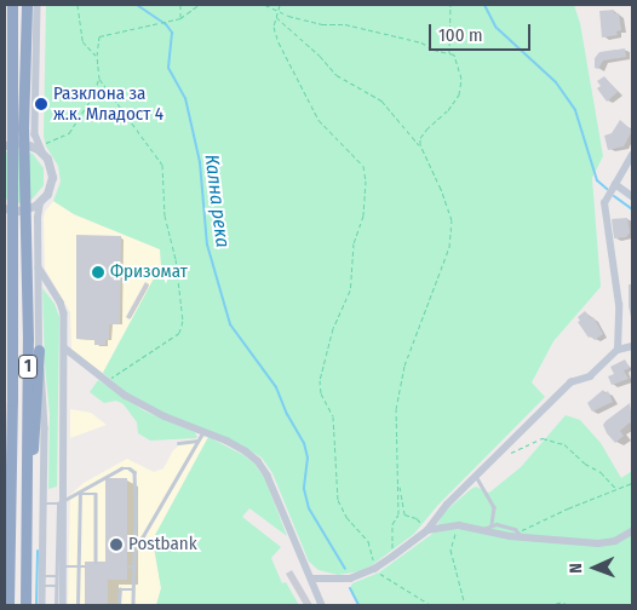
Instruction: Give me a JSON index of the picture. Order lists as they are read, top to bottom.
{
  "streets": {
    "highway": ["1"]
  },
  "water": ["Кална река"],
  "places": ["Разклона за ж.к. Младост 4", "Фризомат", "Postbank"],
  "scale_bar": "100 m",
  "north": "left"
}
